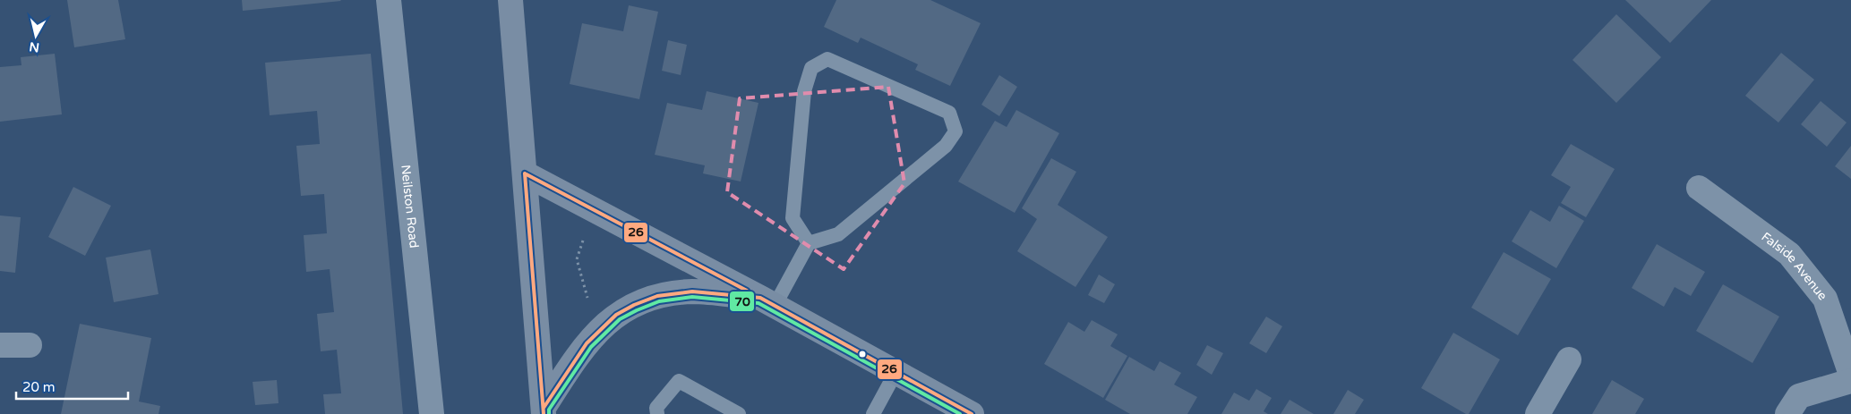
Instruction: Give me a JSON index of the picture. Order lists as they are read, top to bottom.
{
  "streets": {
    "street": ["Neilston Road", "Falside Avenue"]
  },
  "lines": ["transit line 26", "transit line 70"],
  "scale_bar": "20 m",
  "north": "bottom"
}
